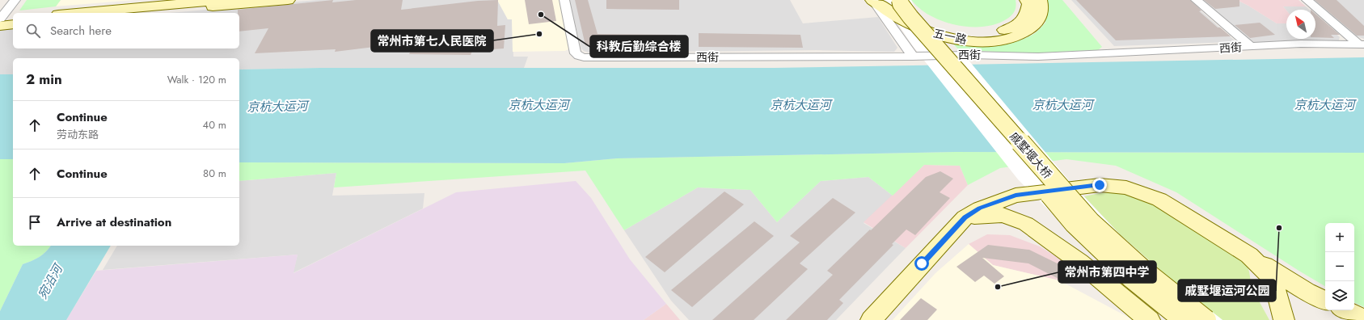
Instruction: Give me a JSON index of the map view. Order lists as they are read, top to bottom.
{
  "streets": {
    "main road": ["五一路", "戚墅堰大桥"],
    "street": ["西街"]
  },
  "water": ["京杭大运河", "宛沿河"],
  "places": [
    "科教后勤综合楼",
    "常州市第七人民医院",
    "戚墅堰运河公园",
    "常州市第四中学"
  ],
  "north": "top left",
  "page": {
    "search": "Search here",
    "heading": ["2 min", "Walk · 120 m"],
    "list": [
      ["Continue", "劳动东路", "40 m"],
      ["Continue", "80 m"],
      "Arrive at destination"
    ],
    "map_buttons": ["+", "−"]
  }
}
